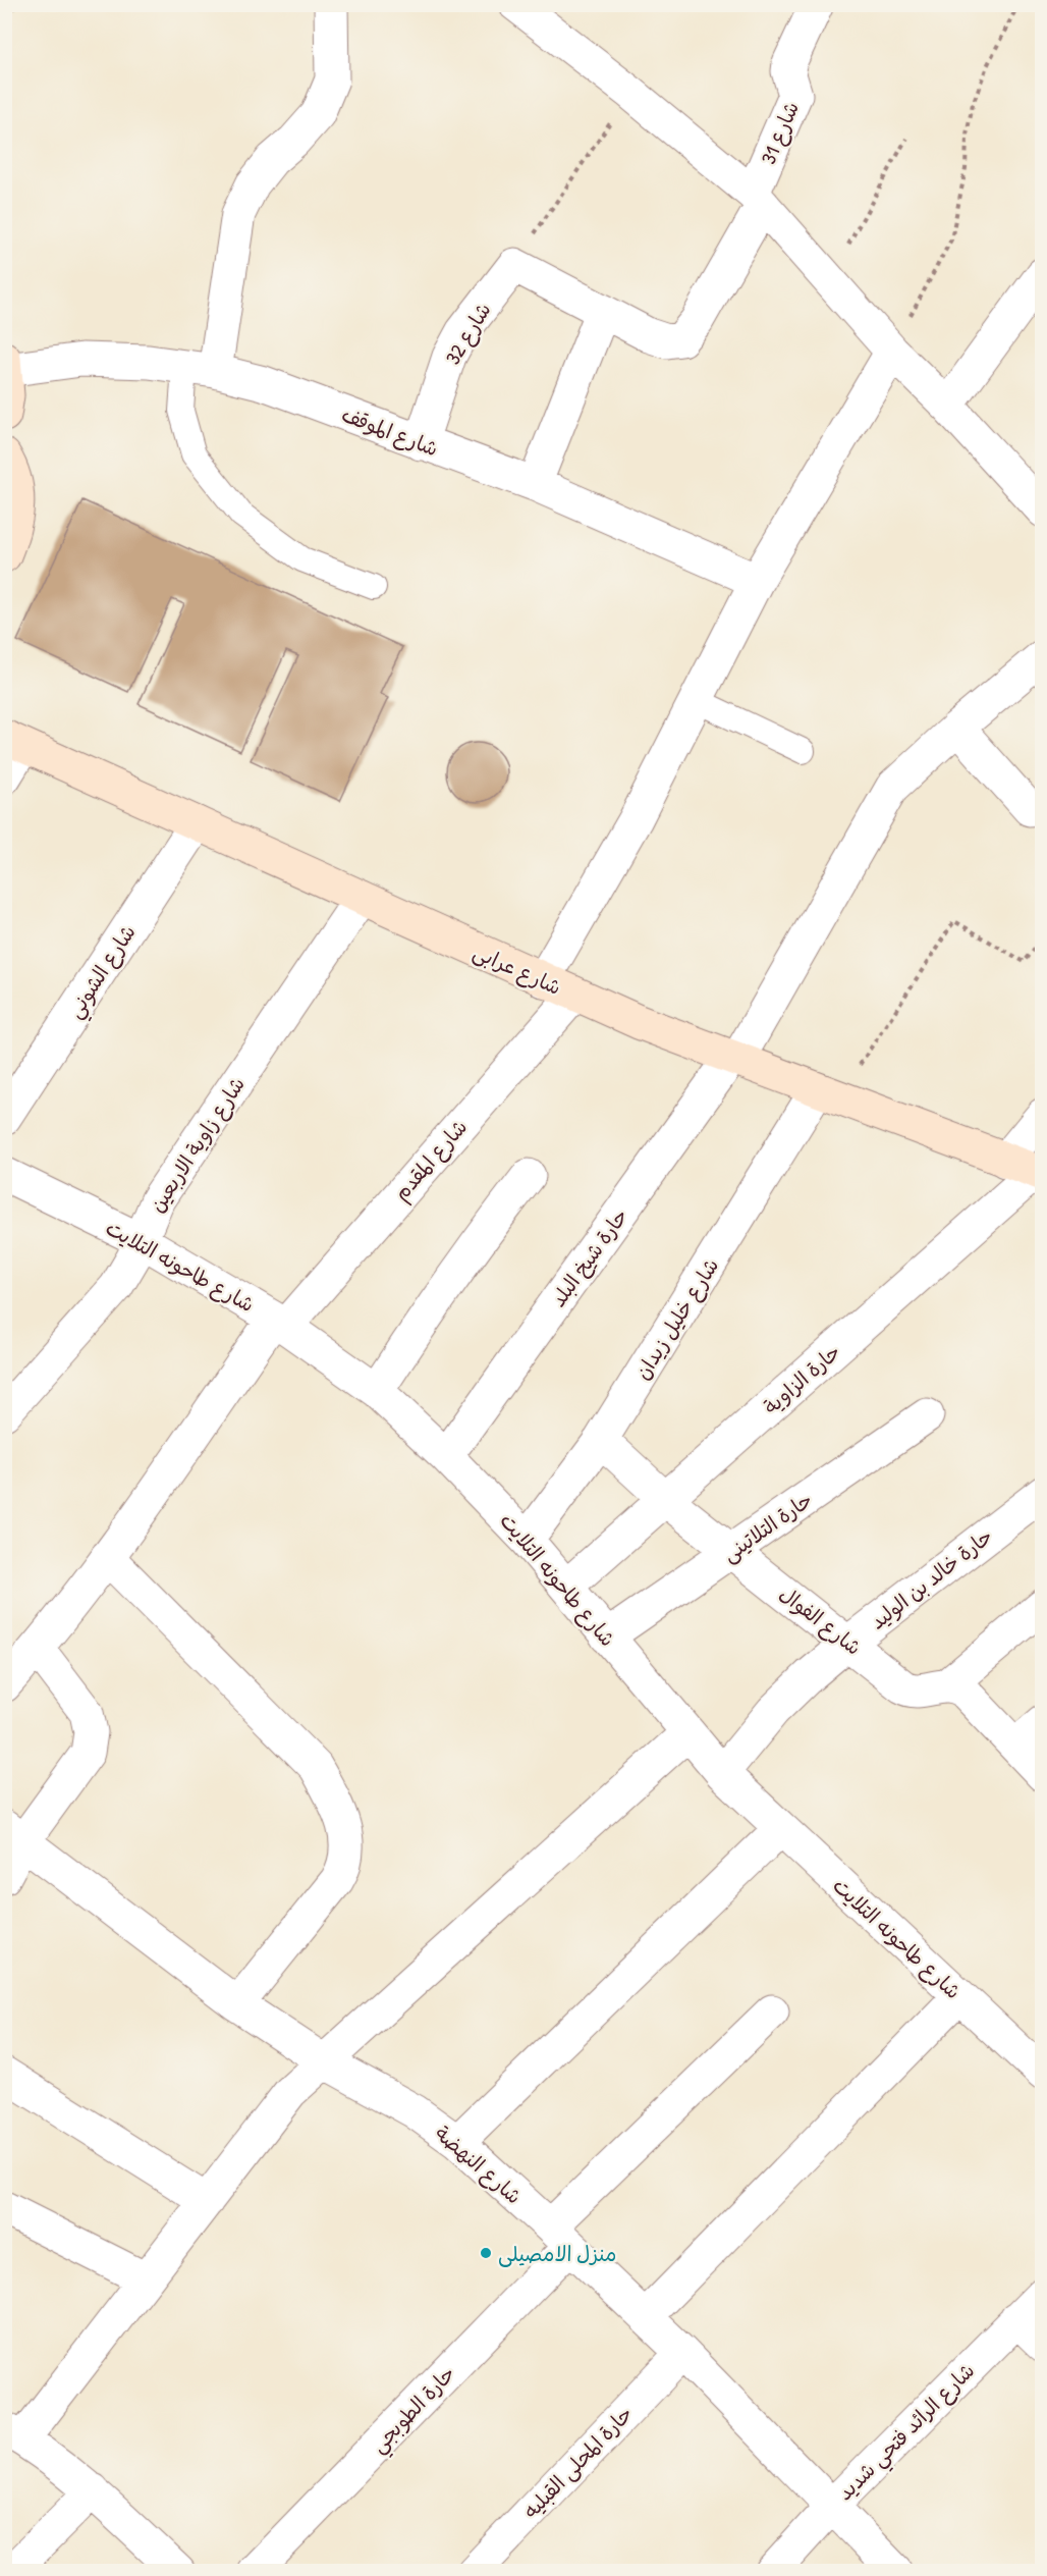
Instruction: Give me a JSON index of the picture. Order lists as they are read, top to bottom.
{
  "streets": {
    "street": [
      "شارع 31",
      "شارع 32",
      "شارع الموقف",
      "شارع عرابى",
      "شارع الشوني",
      "شارع زاوية الاربعين",
      "شارع المقدم",
      "حارة شيخ البلد",
      "شارع طاحونه التلايت",
      "شارع خليل زيدان",
      "حارة الزاوية",
      "حارة التلاتينى",
      "حارة خالد بن الوليد",
      "شارع الفوال",
      "شارع النهضة",
      "حارة الطوبجي",
      "شارع الرائد فتحي شديد",
      "حارة المحلى القبليه"
    ]
  },
  "crossings": [
    ["شارع 32", "شارع الموقف"],
    ["شارع عرابى", "شارع الشوني"],
    ["شارع عرابى", "شارع زاوية الاربعين"],
    ["شارع عرابى", "شارع المقدم"],
    ["شارع عرابى", "حارة شيخ البلد"],
    ["شارع عرابى", "شارع خليل زيدان"],
    ["شارع عرابى", "حارة الزاوية"],
    ["شارع زاوية الاربعين", "شارع طاحونه التلايت"],
    ["شارع المقدم", "شارع طاحونه التلايت"],
    ["حارة شيخ البلد", "شارع طاحونه التلايت"],
    ["شارع طاحونه التلايت", "شارع خليل زيدان"],
    ["شارع طاحونه التلايت", "حارة الزاوية"],
    ["شارع طاحونه التلايت", "حارة التلاتينى"],
    ["شارع طاحونه التلايت", "حارة خالد بن الوليد"],
    ["شارع خليل زيدان", "شارع الفوال"],
    ["حارة الزاوية", "شارع الفوال"],
    ["حارة التلاتينى", "شارع الفوال"],
    ["حارة خالد بن الوليد", "شارع الفوال"],
    ["شارع النهضة", "حارة الطوبجي"],
    ["شارع النهضة", "شارع الرائد فتحي شديد"],
    ["شارع النهضة", "حارة المحلى القبليه"]
  ],
  "places": ["منزل الامصيلى"]
}
